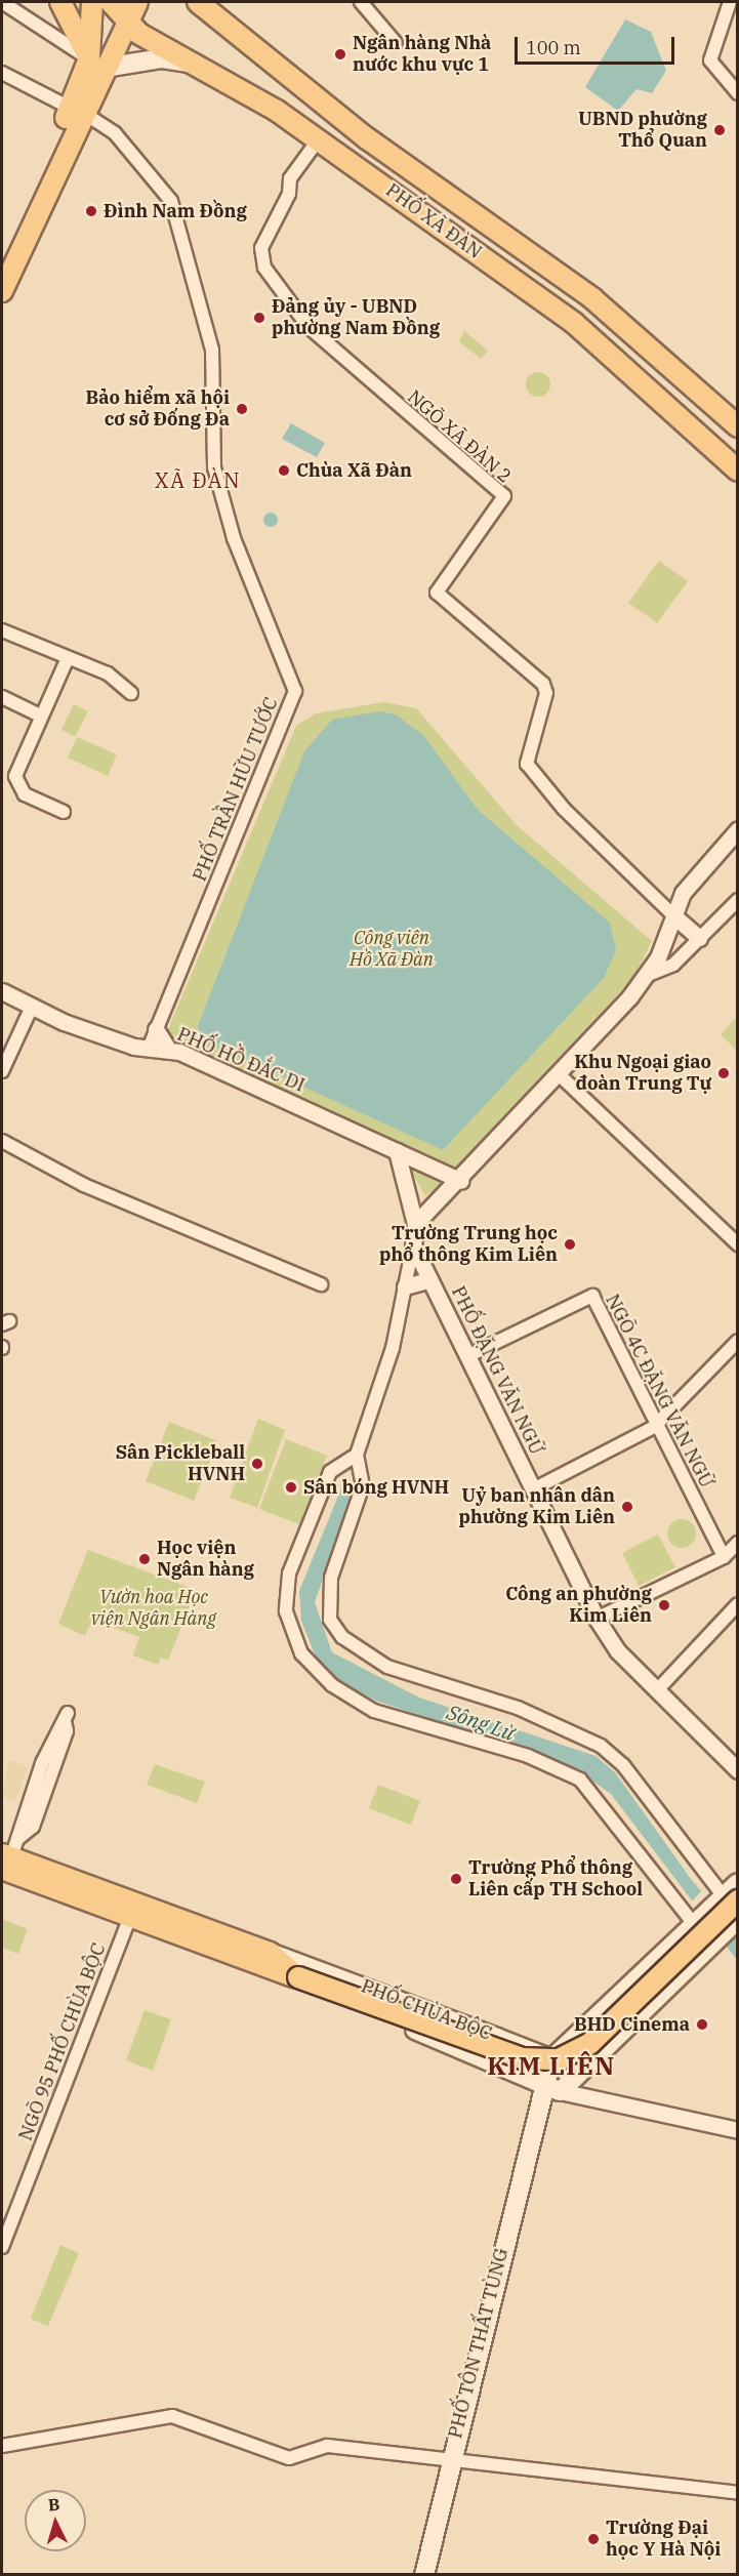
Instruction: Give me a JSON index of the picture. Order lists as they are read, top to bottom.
{
  "streets": {
    "main road": ["PHỐ XÃ ĐÀN", "PHỐ CHÙA BỘC", "PHỐ TÔN THẤT TÙNG"],
    "street": [
      "NGÕ XÃ ĐÀN 2",
      "PHỐ TRẦN HỮU TƯỚC",
      "PHỐ HỒ ĐẮC DI",
      "PHỐ ĐẶNG VĂN NGỮ",
      "NGÕ 4C ĐẶNG VĂN NGỮ",
      "NGÕ 95 PHỐ CHÙA BỘC"
    ]
  },
  "crossings": [
    ["PHỐ XÃ ĐÀN", "NGÕ XÃ ĐÀN 2"],
    ["PHỐ TRẦN HỮU TƯỚC", "PHỐ HỒ ĐẮC DI"],
    ["PHỐ HỒ ĐẮC DI", "PHỐ ĐẶNG VĂN NGỮ"],
    ["PHỐ ĐẶNG VĂN NGỮ", "NGÕ 4C ĐẶNG VĂN NGỮ"],
    ["PHỐ CHÙA BỘC", "NGÕ 95 PHỐ CHÙA BỘC"],
    ["PHỐ CHÙA BỘC", "PHỐ TÔN THẤT TÙNG"]
  ],
  "districts": ["XÃ ĐÀN", "KIM LIÊN"],
  "water": ["Sông Lừ"],
  "parks": ["Công viên Hồ Xã Đàn", "Vườn hoa Học viện Ngân Hàng"],
  "places": [
    "Ngân hàng Nhà nước khu vực 1",
    "UBND phường Thổ Quan",
    "Đình Nam Đồng",
    "Đảng ủy - UBND phường Nam Đồng",
    "Bảo hiểm xã hội cơ sở Đống Đa",
    "Chùa Xã Đàn",
    "Khu Ngoại giao đoàn Trung Tự",
    "Trường Trung học phổ thông Kim Liên",
    "Sân Pickleball HVNH",
    "Sân bóng HVNH",
    "Uỷ ban nhân dân phường Kim Liên",
    "Học viện Ngân hàng",
    "Công an phường Kim Liên",
    "Trường Phổ thông Liên cấp TH School",
    "BHD Cinema",
    "Trường Đại học Y Hà Nội"
  ],
  "scale_bar": "100 m",
  "north": "top"
}
